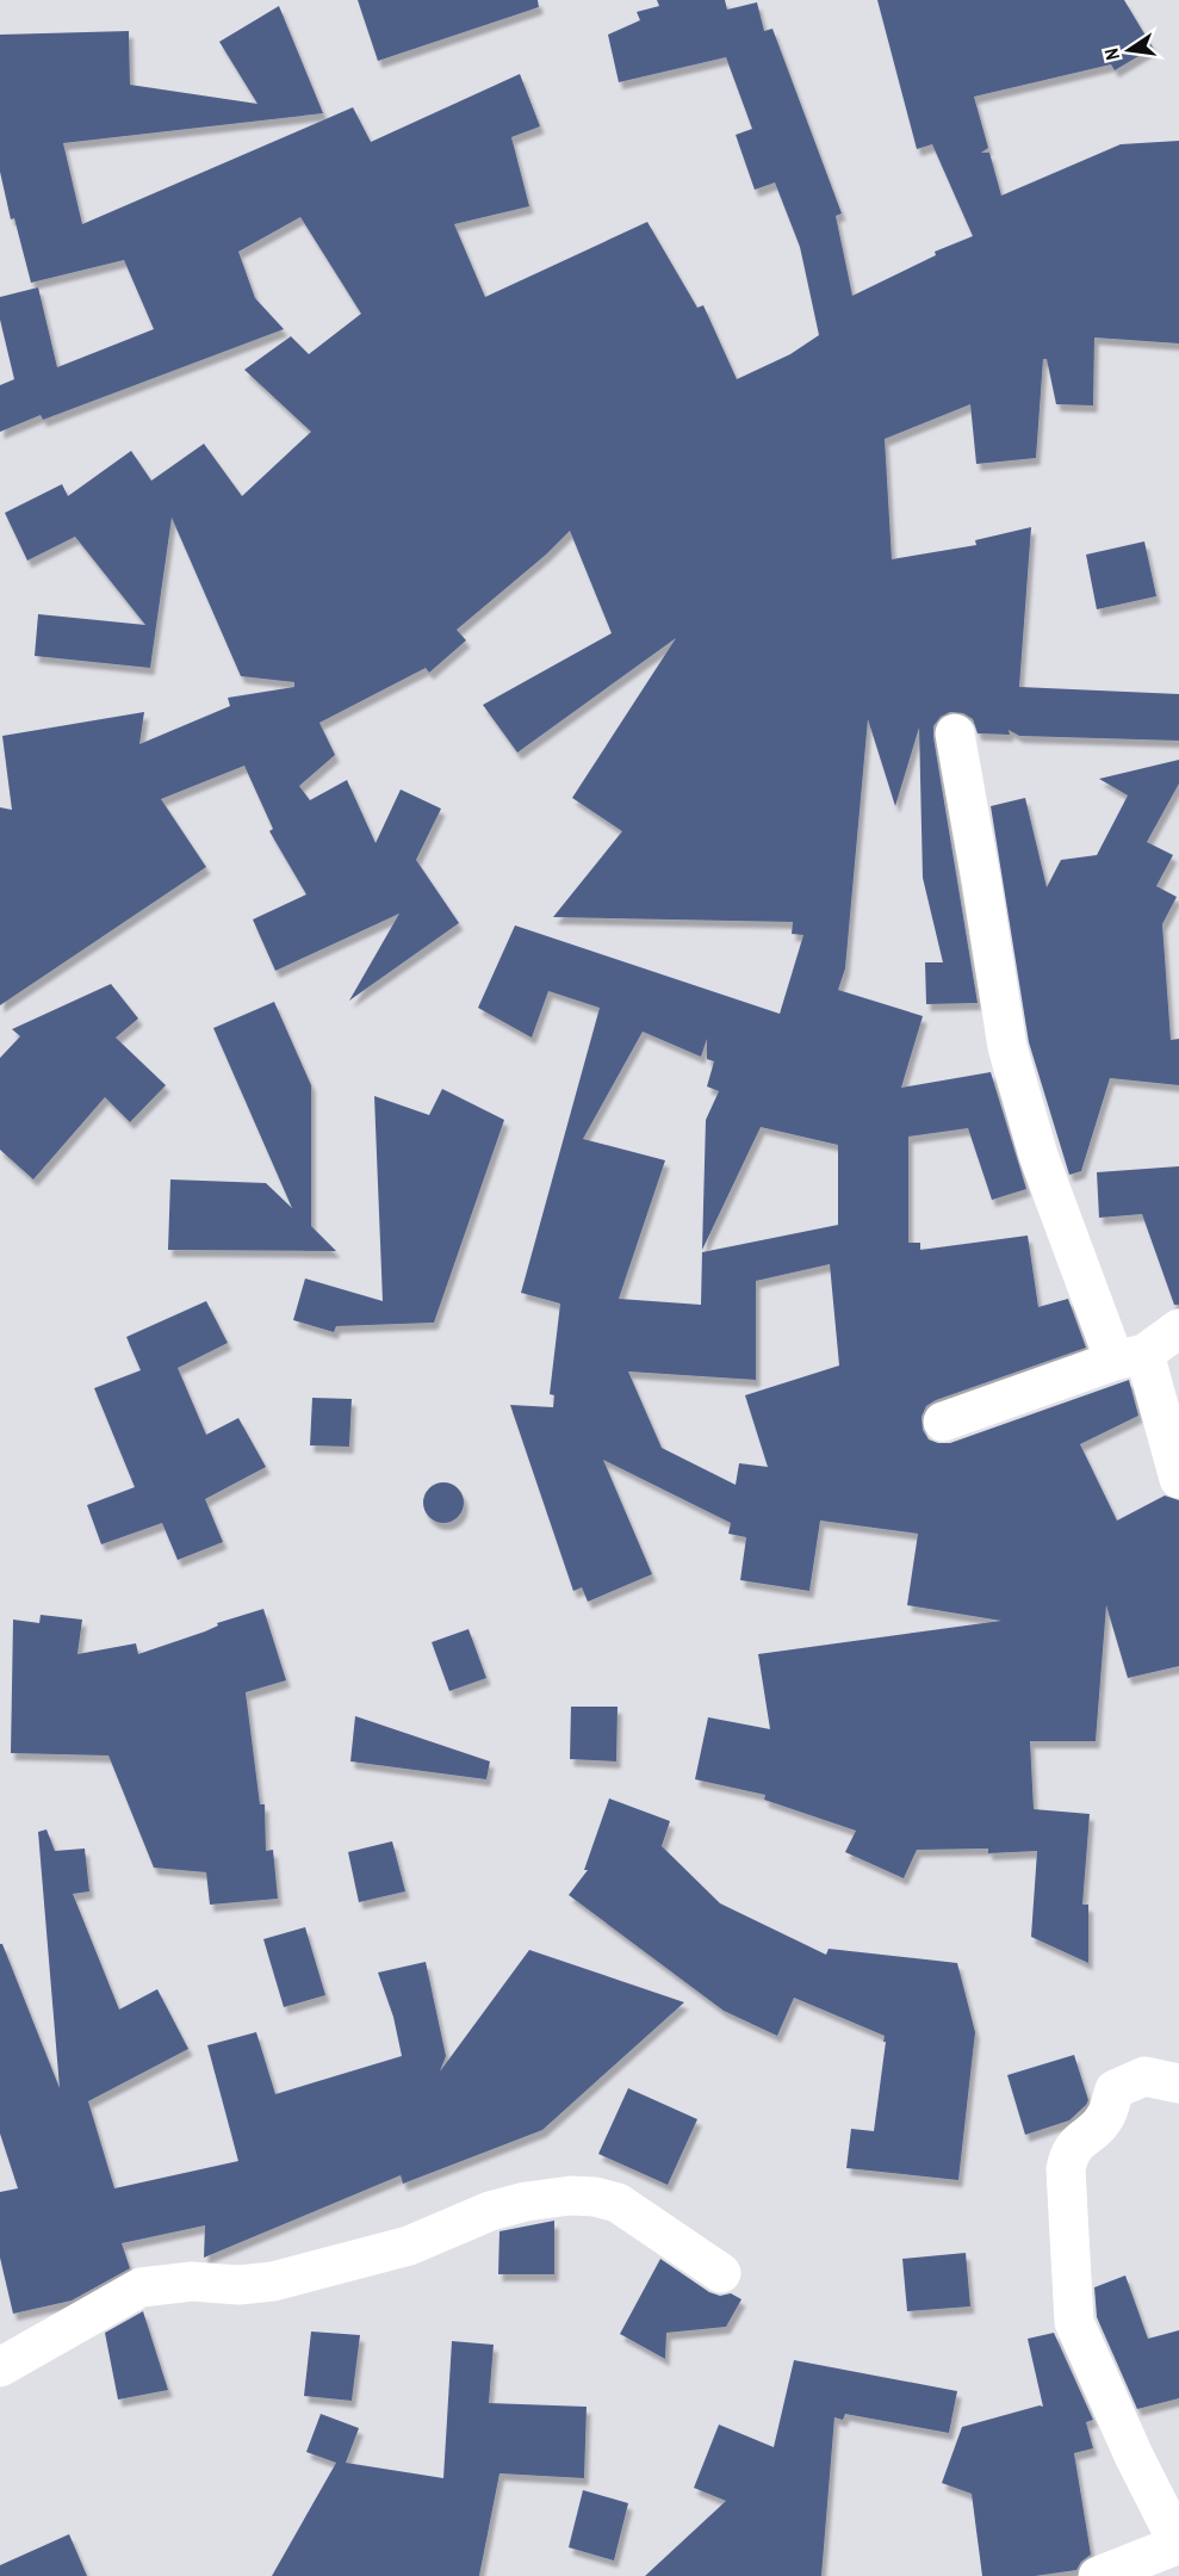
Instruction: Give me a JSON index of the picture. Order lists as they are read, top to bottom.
{
  "north": "left"
}
